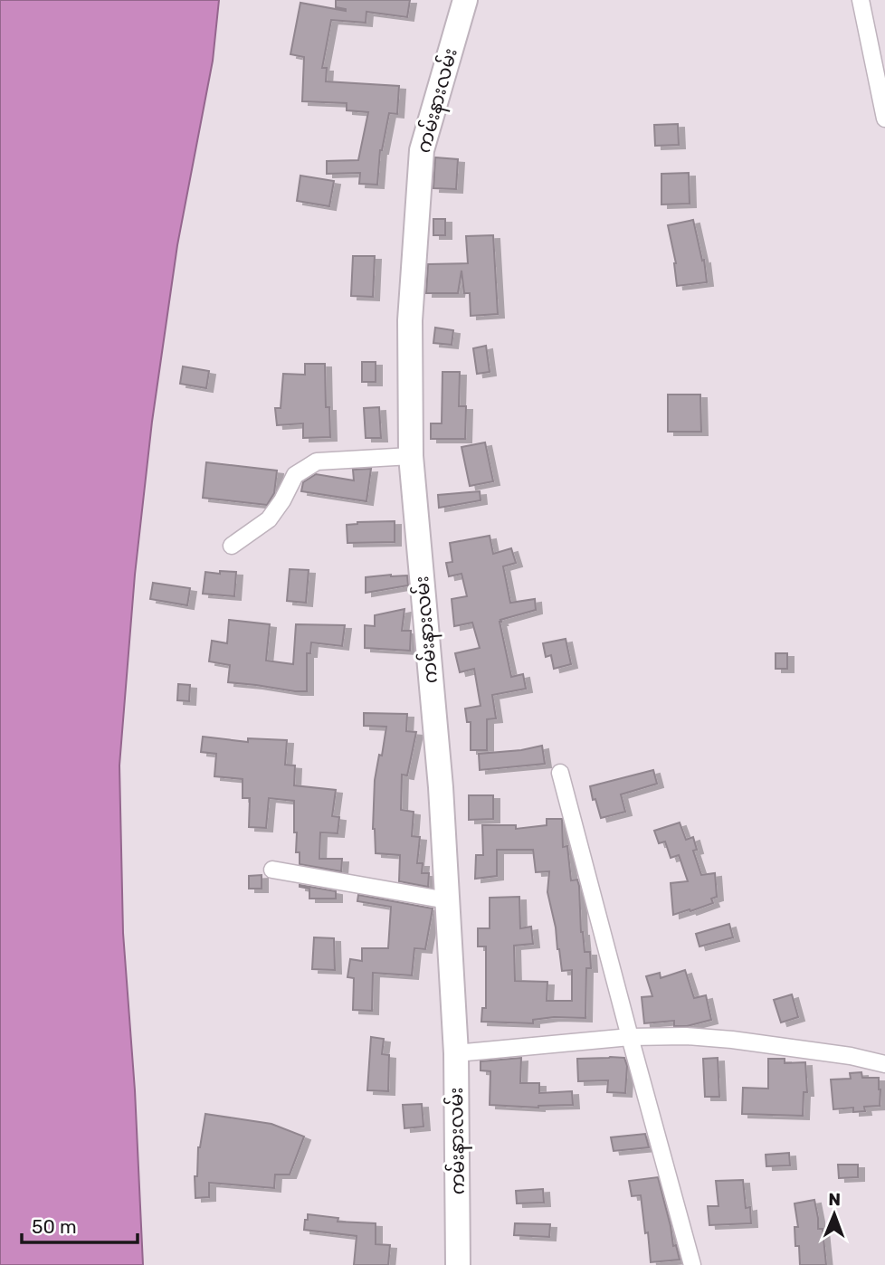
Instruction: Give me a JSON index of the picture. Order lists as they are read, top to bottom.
{
  "streets": {
    "main road": ["ကမ်းနားလမ်း"]
  },
  "scale_bar": "50 m",
  "north": "top"
}
